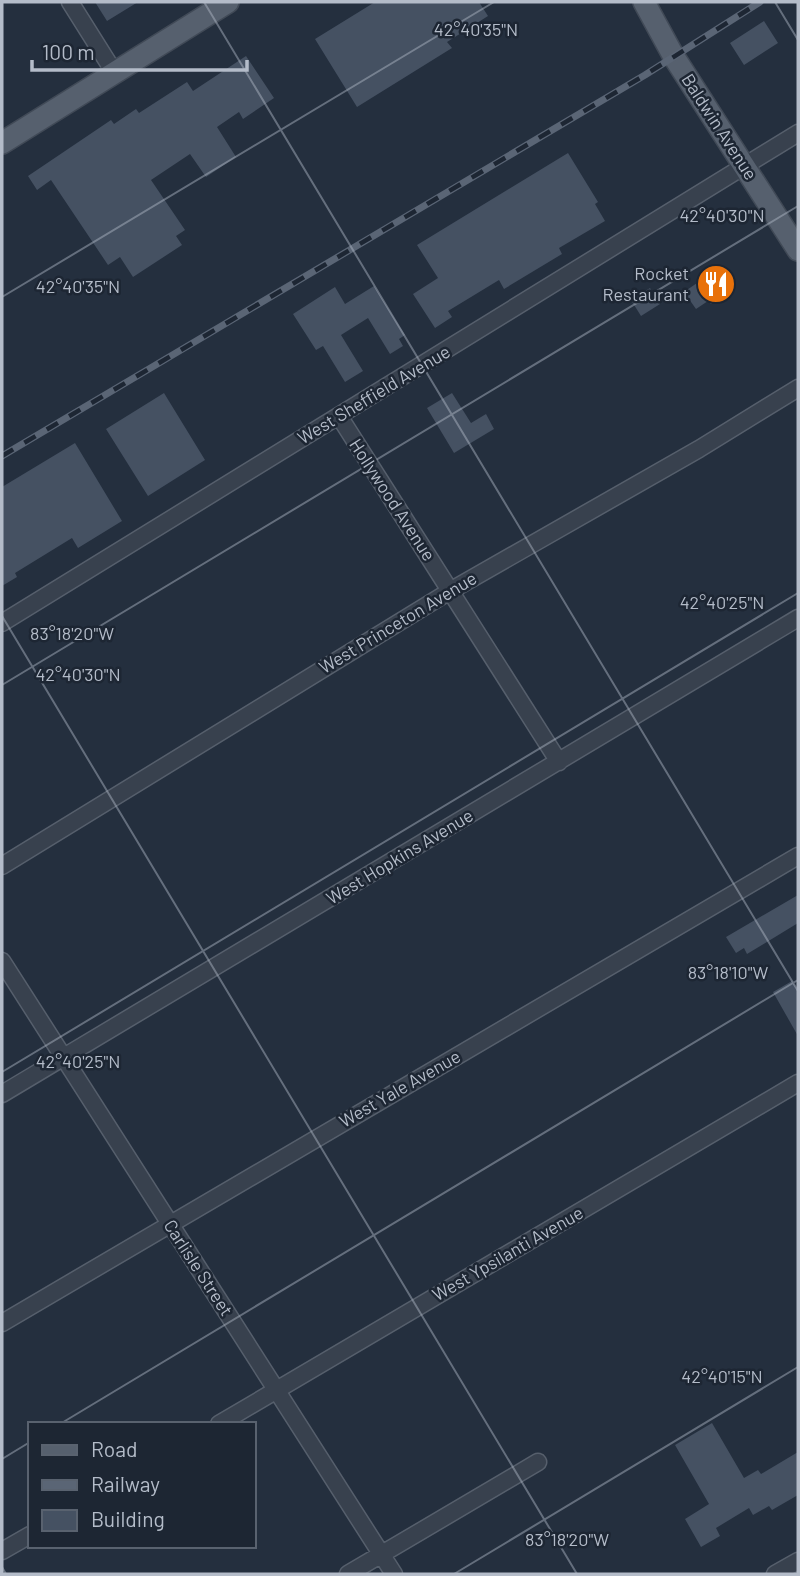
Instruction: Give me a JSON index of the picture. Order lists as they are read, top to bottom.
{
  "streets": {
    "main road": ["Baldwin Avenue"],
    "street": [
      "West Sheffield Avenue",
      "Hollywood Avenue",
      "West Princeton Avenue",
      "West Hopkins Avenue",
      "West Yale Avenue",
      "West Ypsilanti Avenue",
      "Carlisle Street"
    ]
  },
  "crossings": [
    ["Baldwin Avenue", "West Sheffield Avenue"],
    ["West Sheffield Avenue", "Hollywood Avenue"],
    ["Hollywood Avenue", "West Princeton Avenue"],
    ["Hollywood Avenue", "West Hopkins Avenue"],
    ["West Hopkins Avenue", "Carlisle Street"],
    ["West Yale Avenue", "Carlisle Street"],
    ["West Ypsilanti Avenue", "Carlisle Street"]
  ],
  "places": {
    "restaurant": ["Rocket Restaurant"]
  },
  "legend": ["Road", "Railway", "Building"],
  "scale_bar": "100 m",
  "coordinates": [
    "42°40'35\"N",
    "42°40'30\"N",
    "42°40'25\"N",
    "83°18'20\"W",
    "83°18'10\"W",
    "42°40'15\"N"
  ]
}
